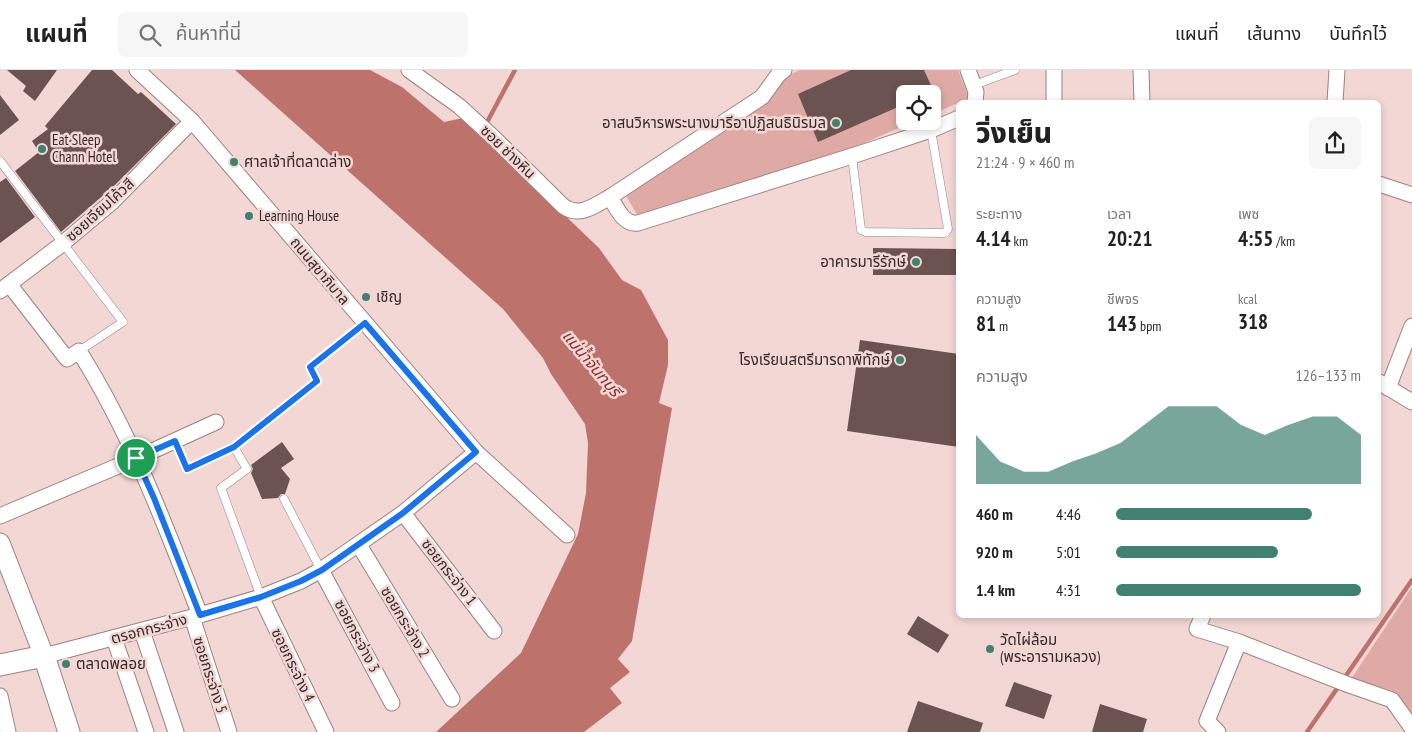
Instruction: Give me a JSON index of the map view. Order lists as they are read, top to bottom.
{
  "streets": {
    "street": [
      "ซอย ช่างหิน",
      "ซอยเจียมโค้วสี",
      "ถนนสุขาภิบาล",
      "ซอยกระจ่าง 1",
      "ซอยกระจ่าง 2",
      "ตรอกกระจ่าง",
      "ซอยกระจ่าง 3",
      "ซอยกระจ่าง 4",
      "ซอยกระจ่าง 5"
    ]
  },
  "crossings": [
    ["ซอยเจียมโค้วสี", "ถนนสุขาภิบาล"],
    ["ถนนสุขาภิบาล", "ตรอกกระจ่าง"],
    ["ซอยกระจ่าง 1", "ตรอกกระจ่าง"],
    ["ซอยกระจ่าง 2", "ตรอกกระจ่าง"],
    ["ตรอกกระจ่าง", "ซอยกระจ่าง 3"],
    ["ตรอกกระจ่าง", "ซอยกระจ่าง 4"],
    ["ตรอกกระจ่าง", "ซอยกระจ่าง 5"]
  ],
  "water": ["แม่น้ำจันทบุรี"],
  "places": [
    "อาสนวิหารพระนางมารีอาปฏิสนธินิรมล",
    "Eat Sleep Chann Hotel",
    "ศาลเจ้าที่ตลาดล่าง",
    "Learning House",
    "อาคารมารีรักษ์",
    "เชิญ",
    "โรงเรียนสตรีมารดาพิทักษ์",
    "วัดไผ่ล้อม (พระอารามหลวง)",
    "ตลาดพลอย"
  ],
  "page": {
    "header": "แผนที่",
    "search": "ค้นหาที่นี่",
    "nav": ["แผนที่", "เส้นทาง", "บันทึกไว้"],
    "heading": ["วิ่งเย็น", "21:24 · 9 × 460 m"],
    "stats": [
      ["ระยะทาง", "4.14 km"],
      ["เวลา", "20:21"],
      ["เพซ", "4:55 /km"],
      ["ความสูง", "81 m"],
      ["ชีพจร", "143 bpm"],
      ["kcal", "318"]
    ],
    "chart": ["ความสูง", "126–133 m"],
    "list": [
      {
        "name": "460 m",
        "note": "4:46"
      },
      {
        "name": "920 m",
        "note": "5:01"
      },
      {
        "name": "1.4 km",
        "note": "4:31"
      }
    ]
  }
}
